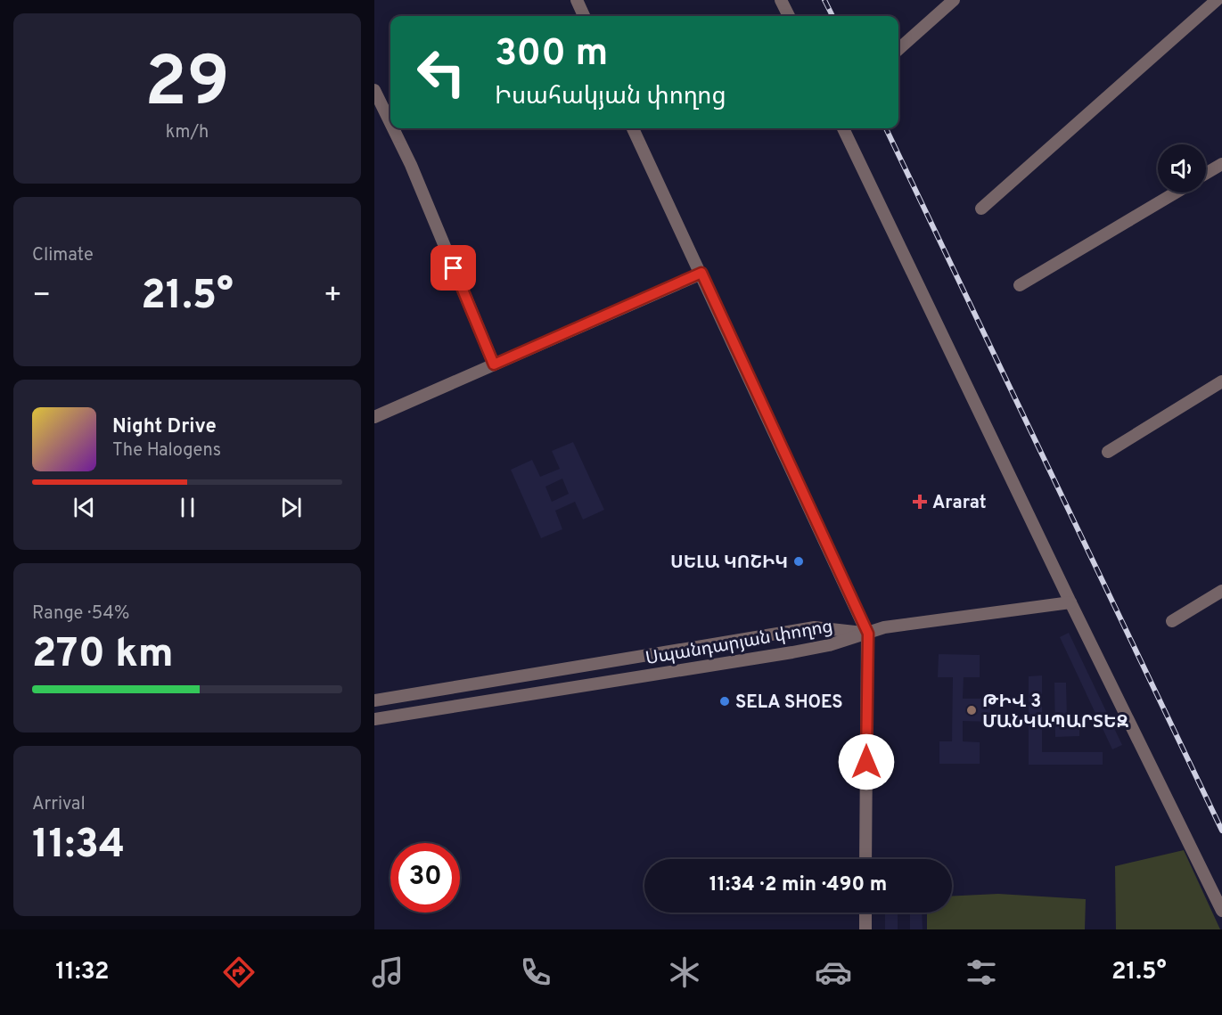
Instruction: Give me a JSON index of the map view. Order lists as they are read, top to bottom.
{
  "streets": {
    "street": ["Սպանդարյան փողոց"]
  },
  "places": {
    "health": ["Ararat"],
    "other": ["ՍԵԼԱ ԿՈՇԻԿ", "SELA SHOES", "ԹԻՎ 3 ՄԱՆԿԱՊԱՐՏԵԶ"]
  },
  "page": {
    "tile": [
      ["29", "km/h"],
      "Climate",
      ["Range · 54%", "270 km"],
      ["Arrival", "11:34"]
    ],
    "turn": ["300 m", "Իսահակյան փողոց"],
    "heat": ["−", "21.5°", "+"],
    "song": ["Night Drive", "The Halogens"],
    "limit": "30",
    "trip": "11:34 · 2 min · 490 m",
    "tabs": ["11:32", "21.5°"]
  }
}
